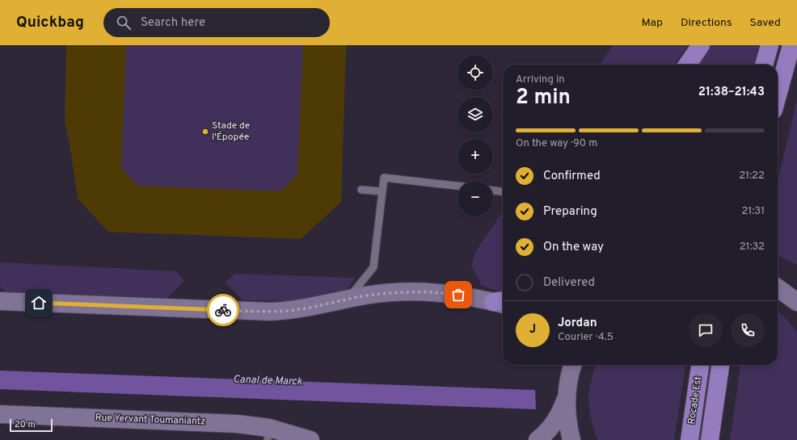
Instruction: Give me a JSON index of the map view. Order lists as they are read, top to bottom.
{
  "streets": {
    "highway": ["Rocade Est"],
    "street": ["Rue Yervant Toumaniantz"]
  },
  "water": ["Canal de Marck"],
  "places": ["Stade de l'Épopée"],
  "scale_bar": "20 m",
  "page": {
    "header": "Quickbag",
    "search": "Search here",
    "nav": ["Map", "Directions", "Saved"],
    "map_buttons": ["+", "−"],
    "heading": ["2 min", "Arriving in", "21:38–21:43"],
    "panel": ["Jordan", "Courier · 4.5"],
    "bar": "On the way · 90 m",
    "list": [
      ["Confirmed", "21:22"],
      ["Preparing", "21:31"],
      ["On the way", "21:32"],
      "Delivered"
    ],
    "round": "J",
    "scale": "20 m"
  }
}
